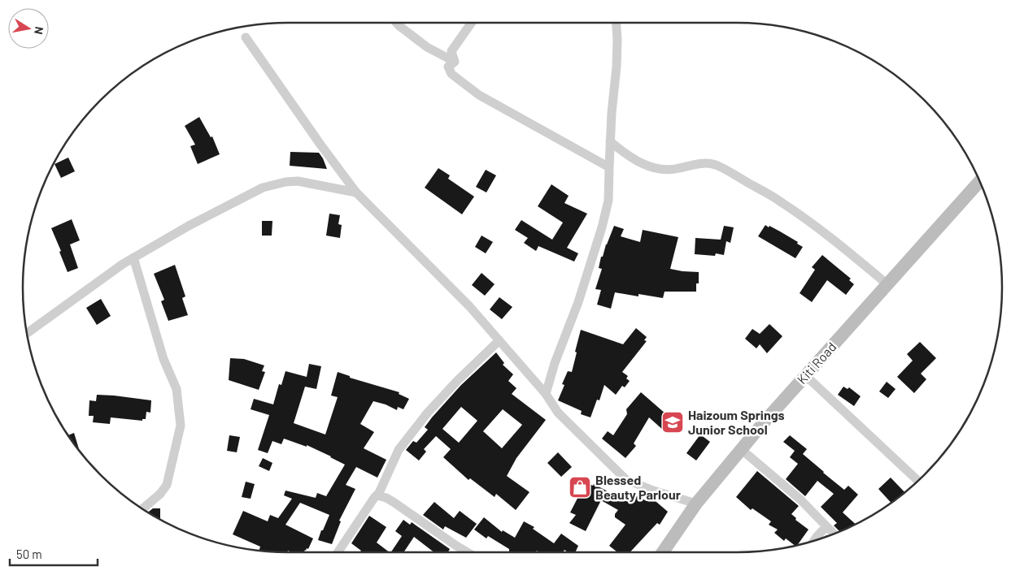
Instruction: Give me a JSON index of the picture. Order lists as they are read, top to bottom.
{
  "streets": {
    "street": ["Kiti Road"]
  },
  "places": {
    "school or university": ["Haizoum Springs Junior School"],
    "shop": ["Blessed Beauty Parlour"]
  },
  "scale_bar": "50 m",
  "north": "right"
}
